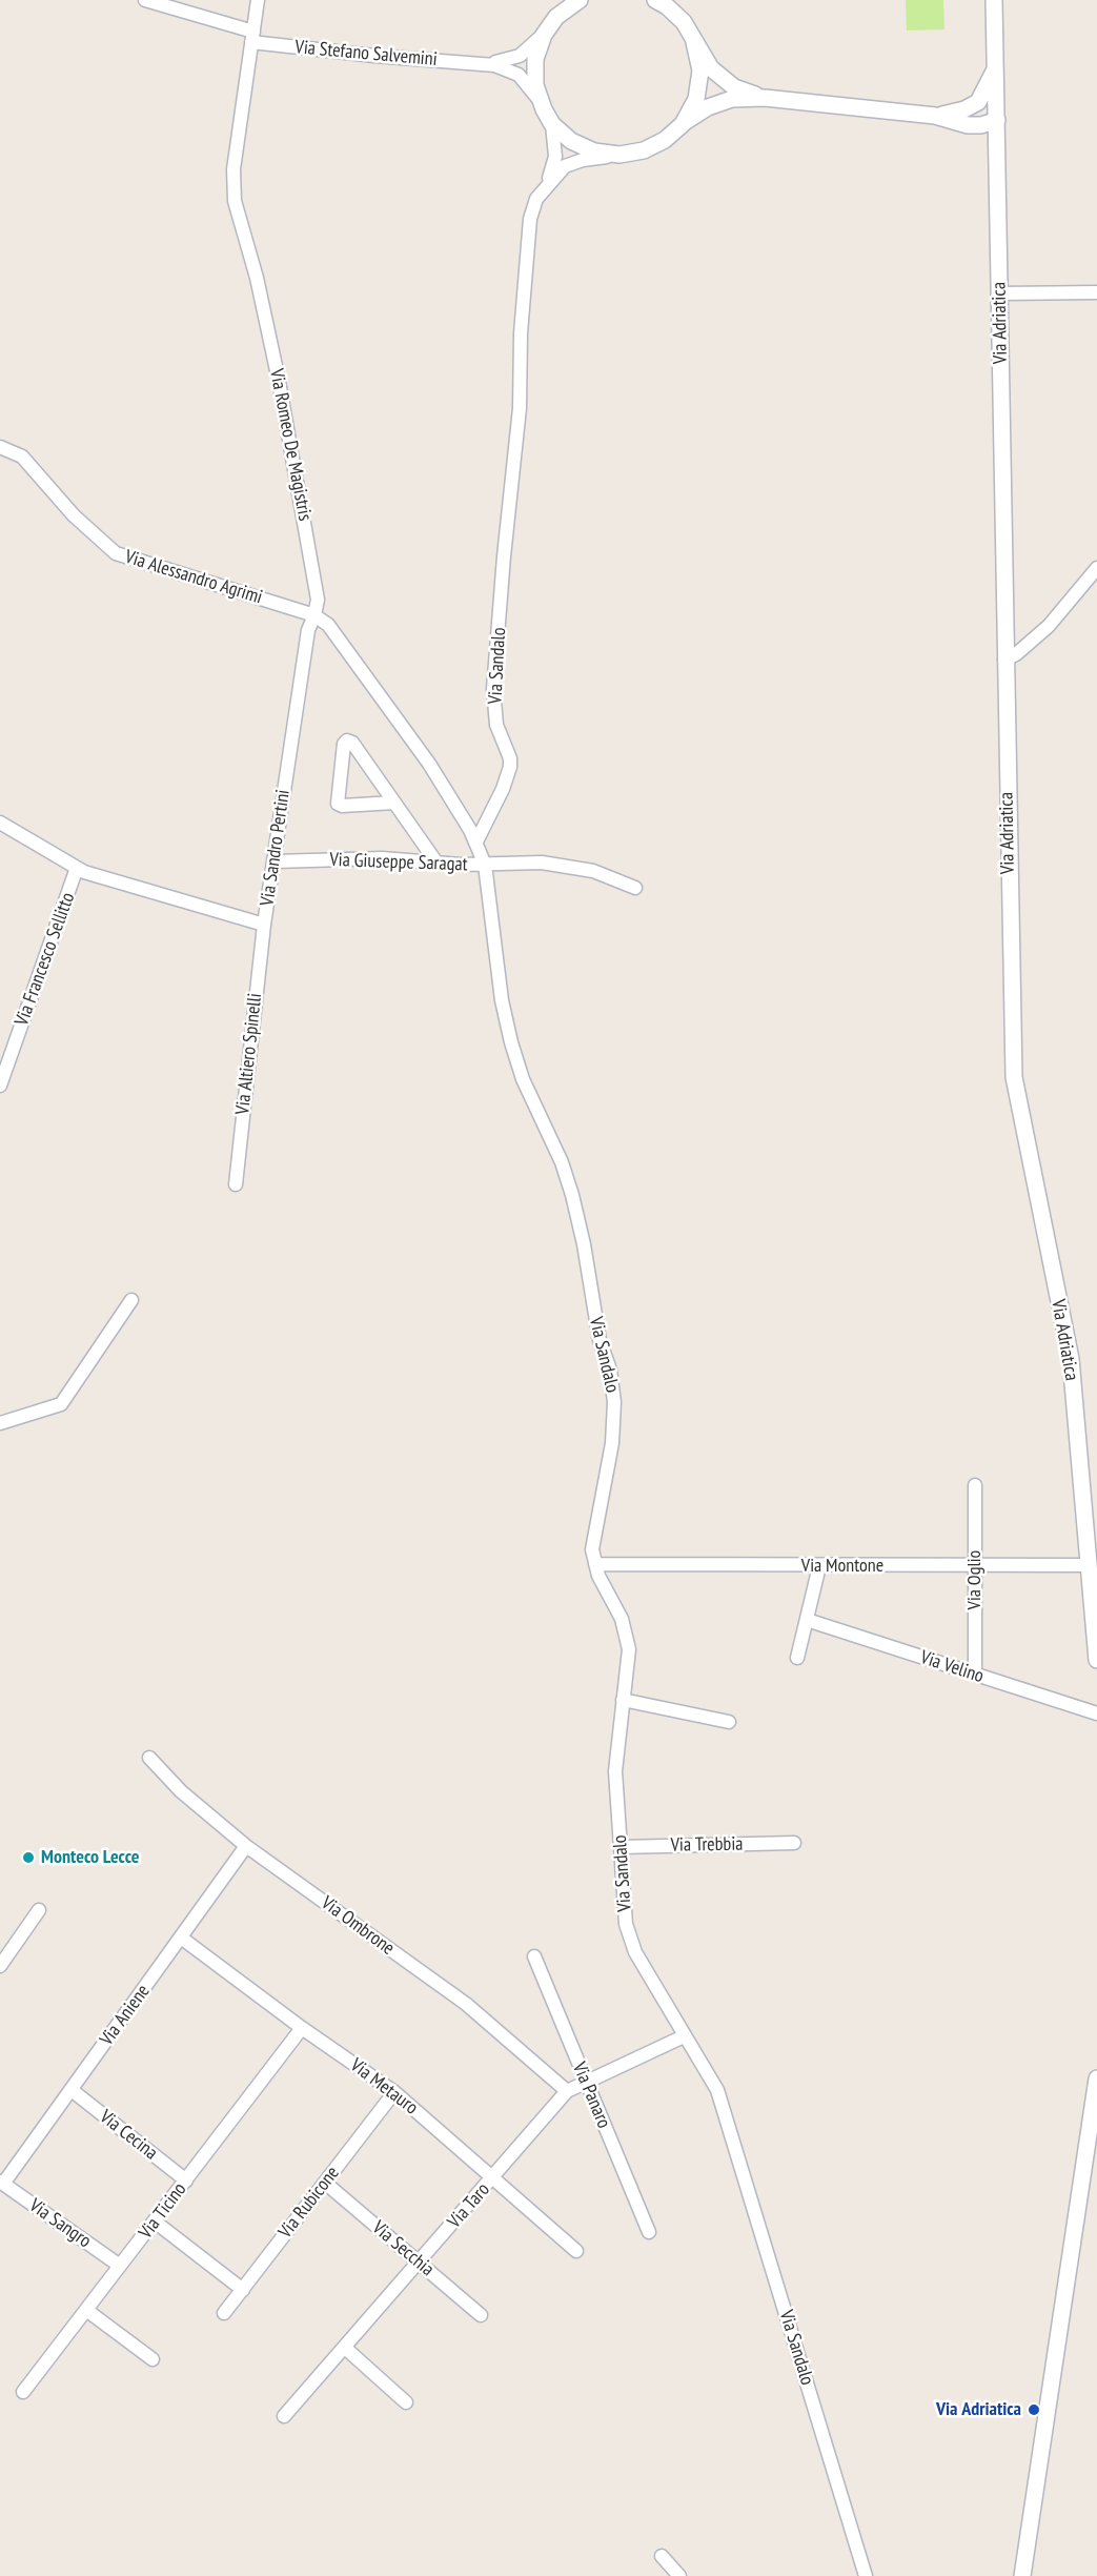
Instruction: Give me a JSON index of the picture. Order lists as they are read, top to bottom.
{
  "streets": {
    "street": [
      "Via Stefano Salvemini",
      "Via Adriatica",
      "Via Romeo De Magistris",
      "Via Alessandro Agrimi",
      "Via Sandalo",
      "Via Sandro Pertini",
      "Via Giuseppe Saragat",
      "Via Francesco Sellitto",
      "Via Altiero Spinelli",
      "Via Montone",
      "Via Oglio",
      "Via Velino",
      "Via Trebbia",
      "Via Ombrone",
      "Via Aniene",
      "Via Metauro",
      "Via Panaro",
      "Via Cecina",
      "Via Rubicone",
      "Via Taro",
      "Via Ticino",
      "Via Sangro",
      "Via Secchia"
    ]
  },
  "crossings": [
    ["Via Stefano Salvemini", "Via Romeo De Magistris"],
    ["Via Adriatica", "Via Montone"],
    ["Via Romeo De Magistris", "Via Alessandro Agrimi"],
    ["Via Romeo De Magistris", "Via Sandro Pertini"],
    ["Via Alessandro Agrimi", "Via Sandro Pertini"],
    ["Via Sandalo", "Via Giuseppe Saragat"],
    ["Via Sandalo", "Via Montone"],
    ["Via Sandalo", "Via Trebbia"],
    ["Via Sandalo", "Via Taro"],
    ["Via Sandro Pertini", "Via Giuseppe Saragat"],
    ["Via Sandro Pertini", "Via Francesco Sellitto"],
    ["Via Sandro Pertini", "Via Altiero Spinelli"],
    ["Via Montone", "Via Oglio"],
    ["Via Oglio", "Via Velino"],
    ["Via Ombrone", "Via Aniene"],
    ["Via Ombrone", "Via Taro"],
    ["Via Aniene", "Via Metauro"],
    ["Via Aniene", "Via Cecina"],
    ["Via Aniene", "Via Sangro"],
    ["Via Metauro", "Via Rubicone"],
    ["Via Metauro", "Via Taro"],
    ["Via Metauro", "Via Ticino"],
    ["Via Panaro", "Via Taro"],
    ["Via Cecina", "Via Ticino"],
    ["Via Rubicone", "Via Secchia"],
    ["Via Taro", "Via Secchia"],
    ["Via Ticino", "Via Sangro"]
  ],
  "places": ["Monteco Lecce", "Via Adriatica"]
}
